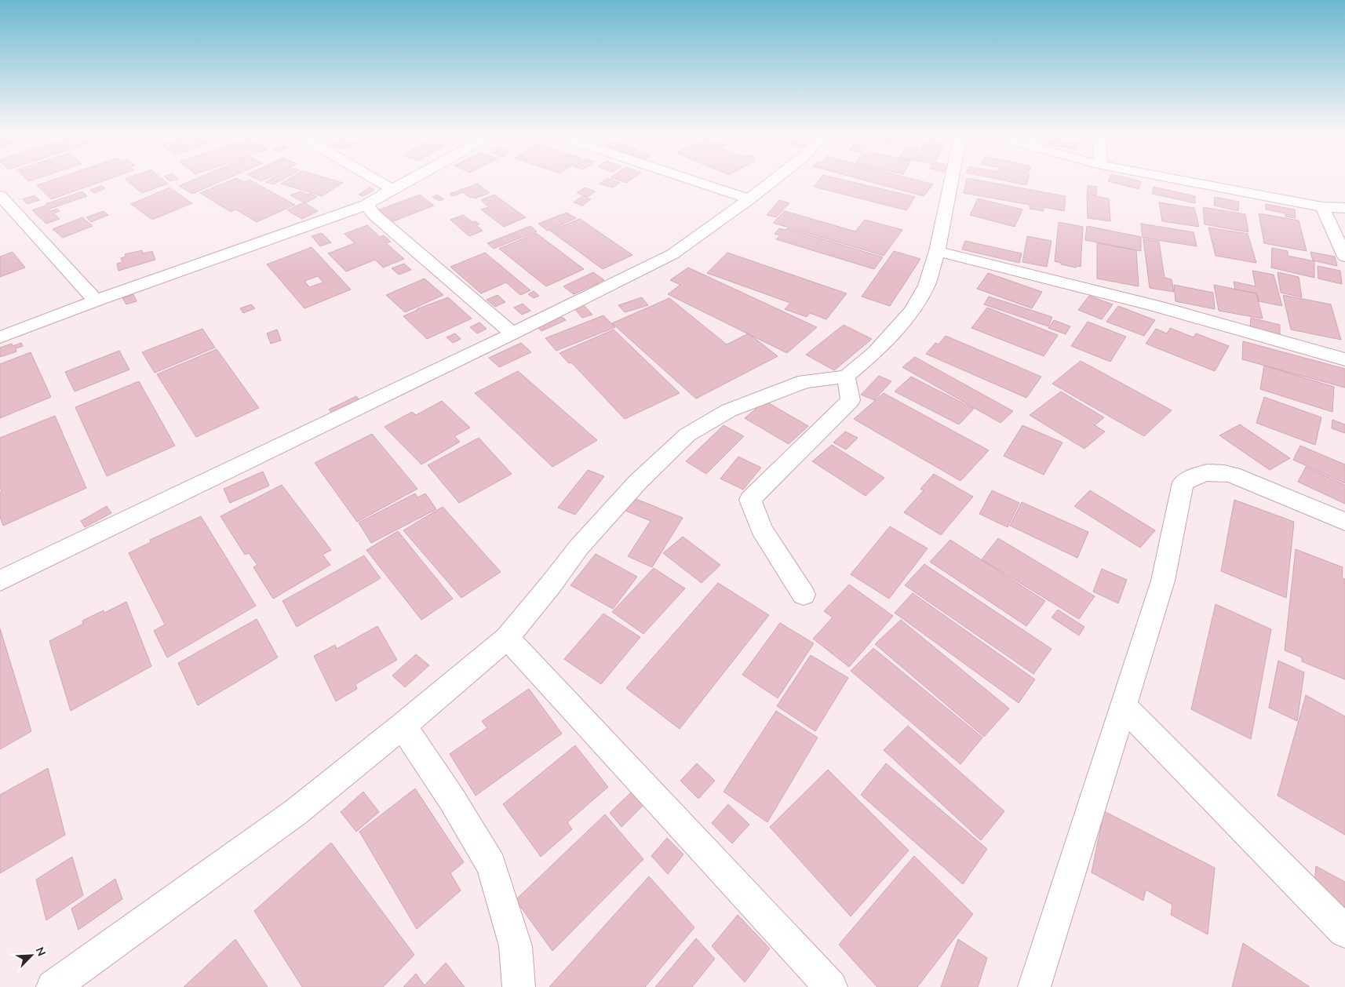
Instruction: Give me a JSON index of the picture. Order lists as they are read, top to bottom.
{
  "north": "top right"
}
